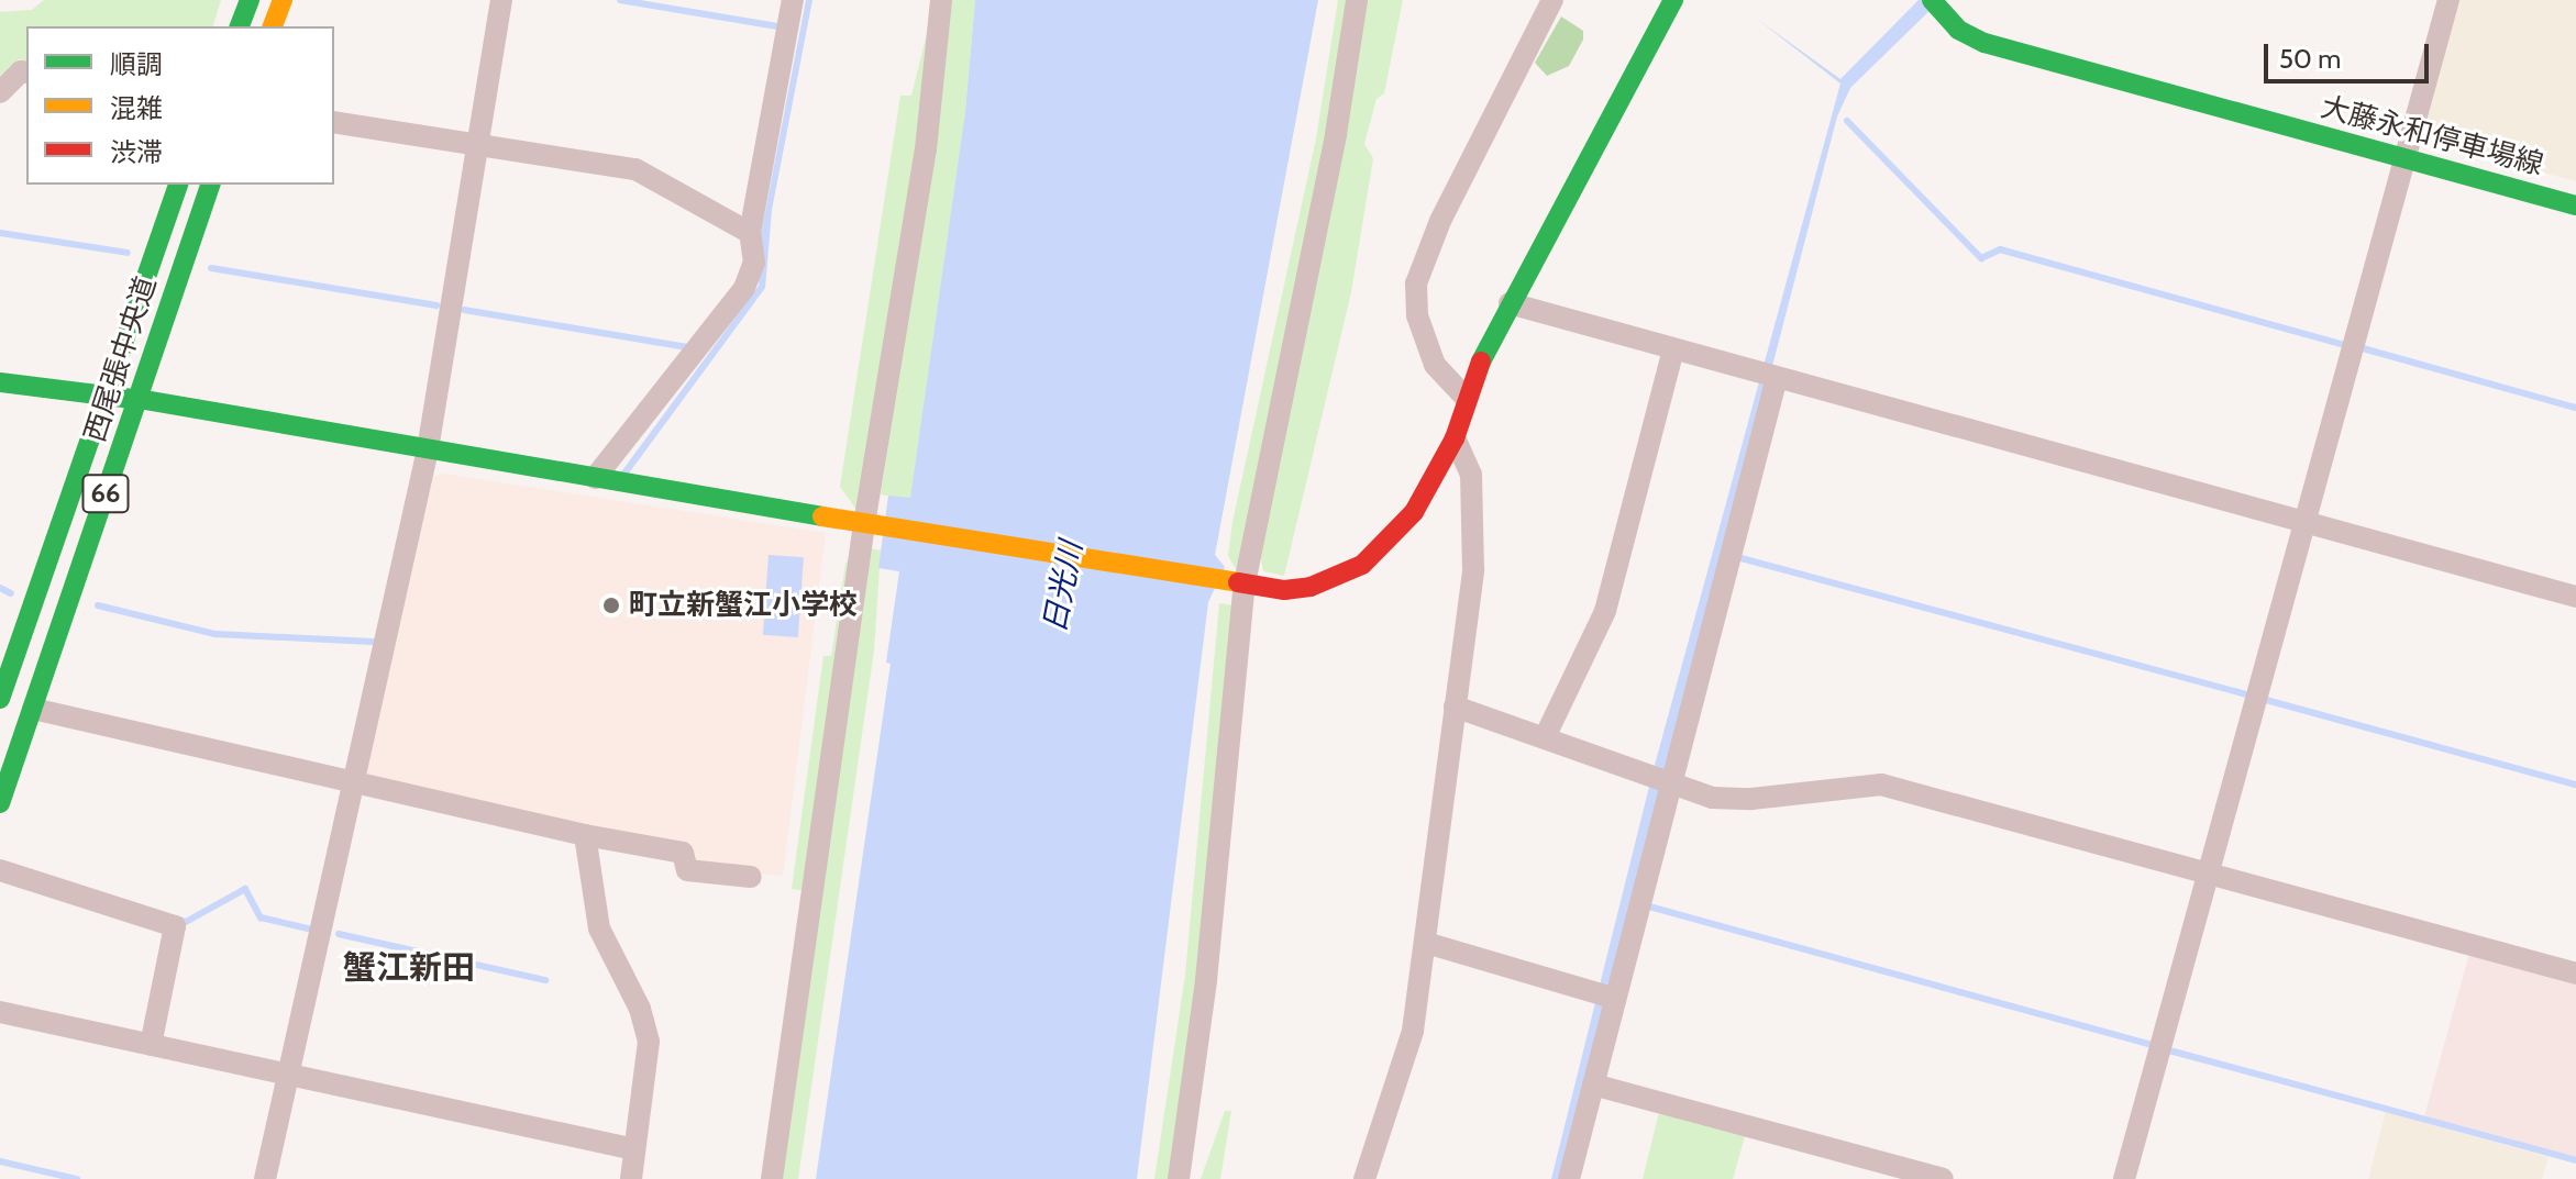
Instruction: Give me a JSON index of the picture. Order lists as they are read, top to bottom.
{
  "streets": {
    "main road": ["大藤永和停車場線", "西尾張中央道", "66"]
  },
  "districts": ["蟹江新田"],
  "water": ["日光川"],
  "places": ["町立新蟹江小学校"],
  "legend": ["順調", "混雑", "渋滞"],
  "scale_bar": "50 m"
}
